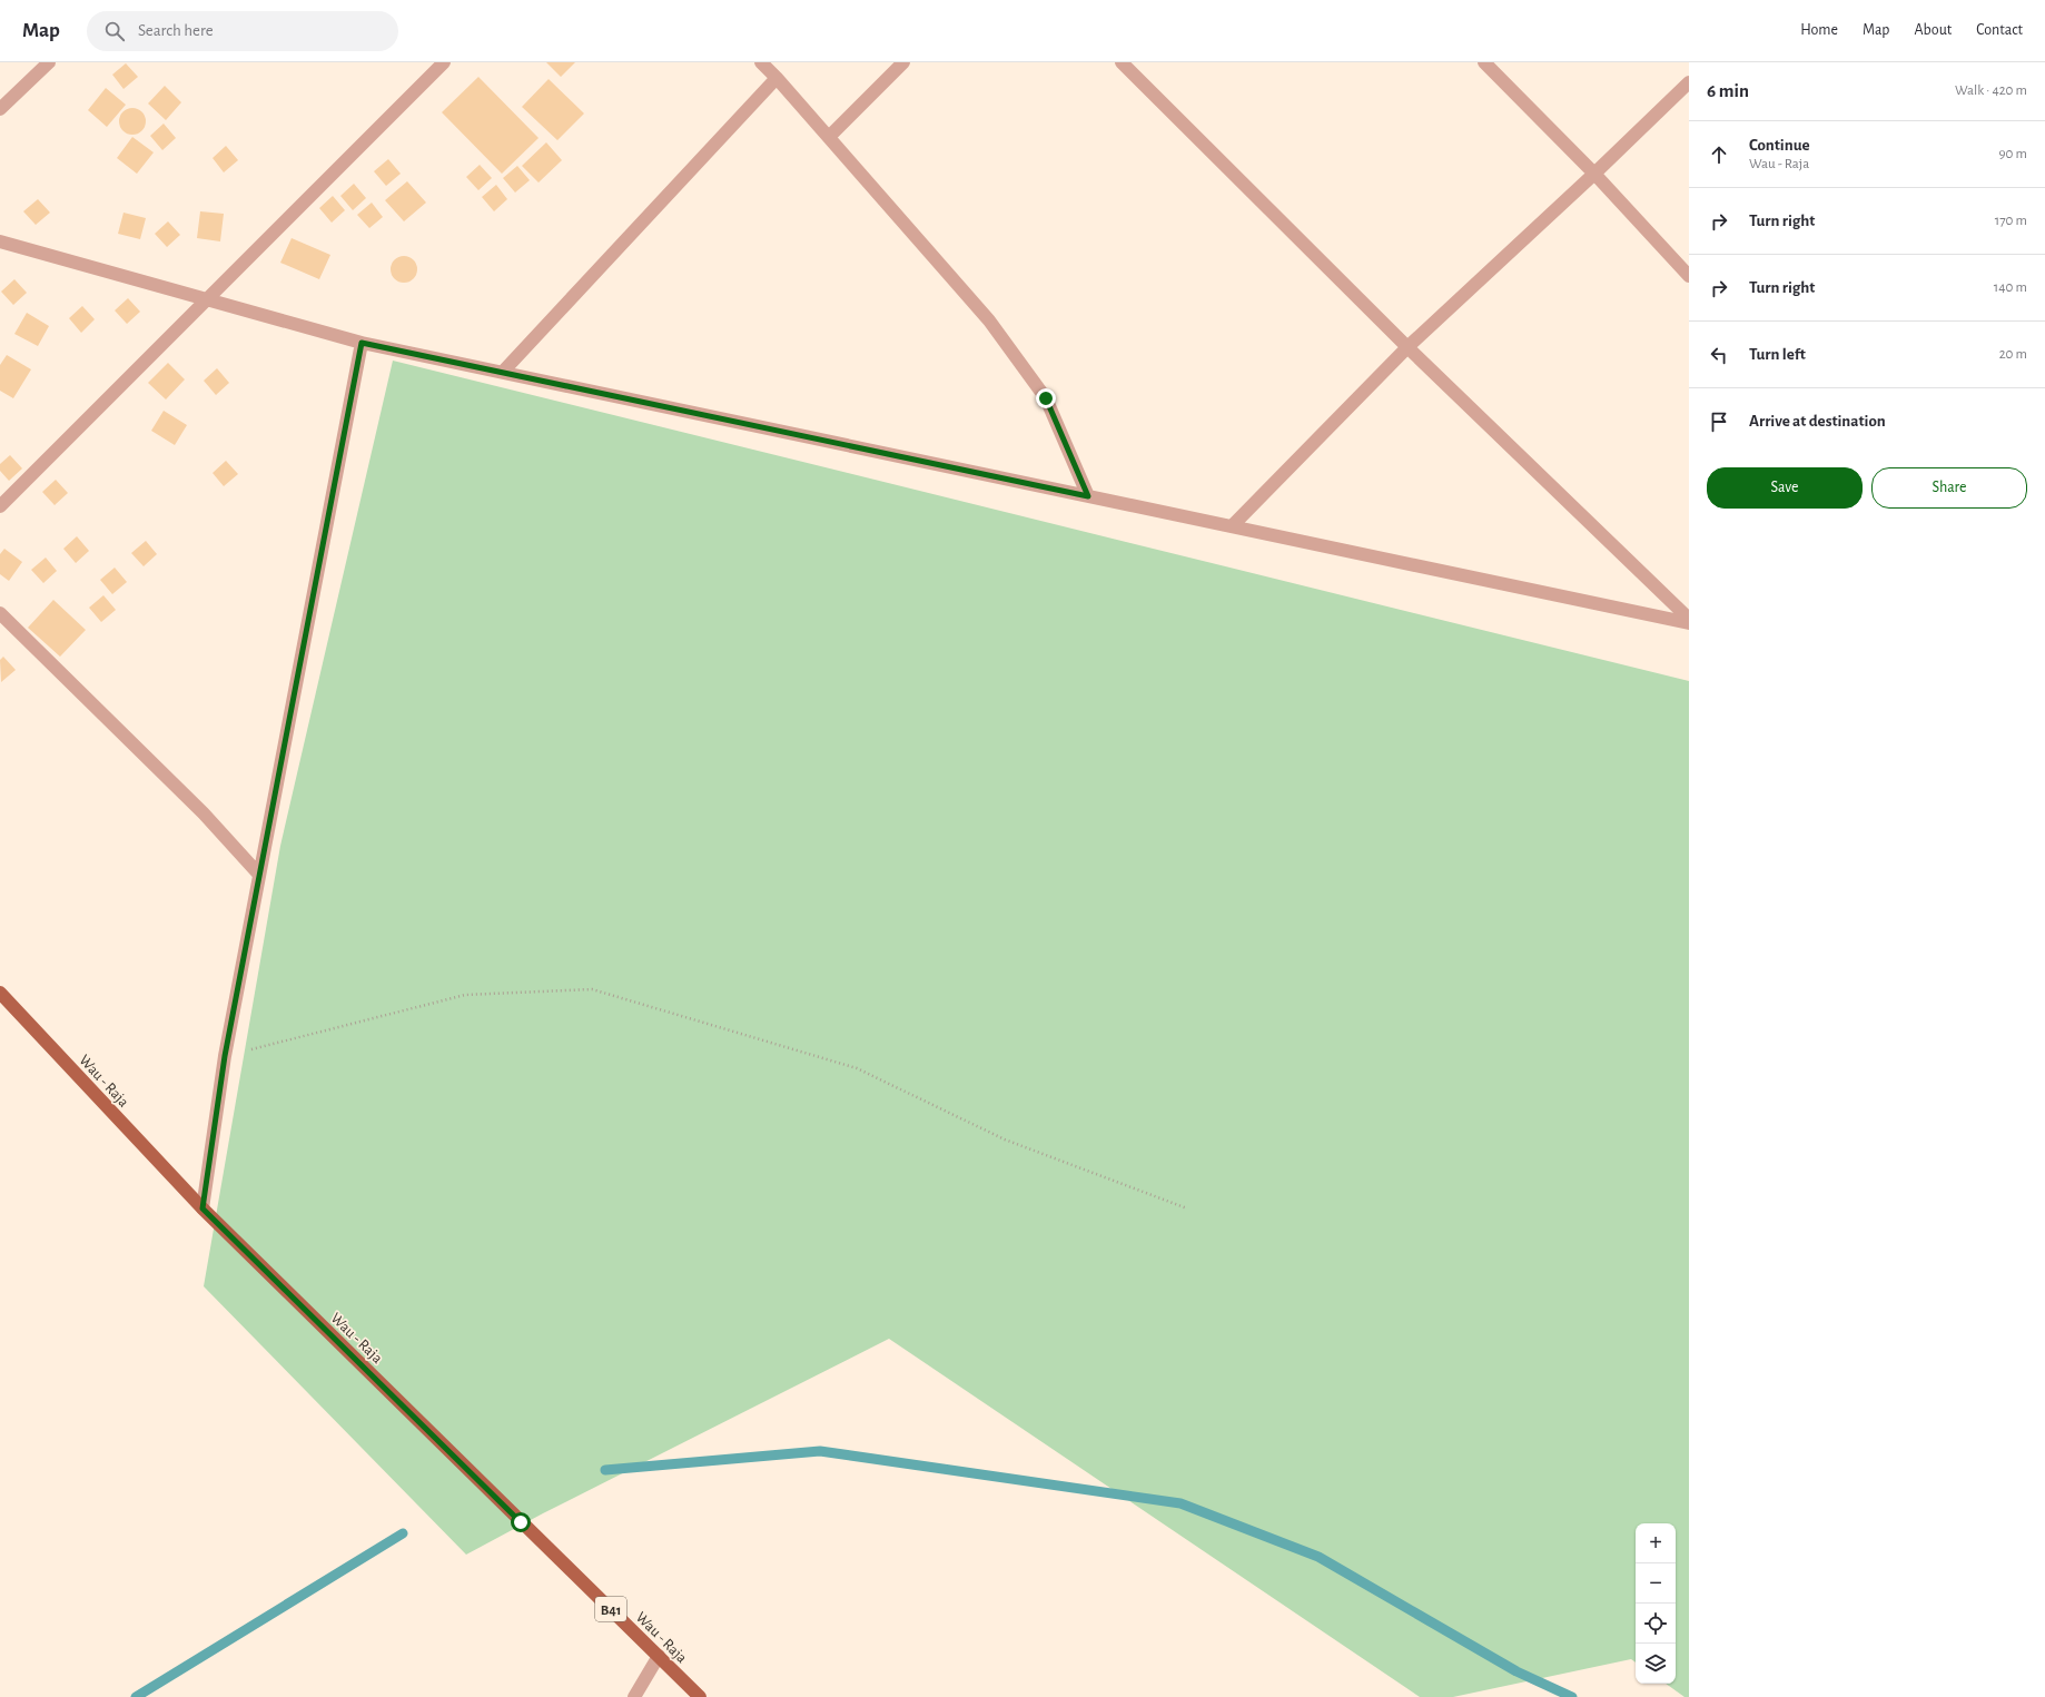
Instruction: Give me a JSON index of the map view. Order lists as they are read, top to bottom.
{
  "streets": {
    "main road": ["Wau - Raja", "B41"]
  },
  "page": {
    "header": "Map",
    "search": "Search here",
    "nav": [
      "Home",
      "Map",
      "About",
      "Contact"
    ],
    "heading": ["6 min", "Walk · 420 m"],
    "list": [
      ["Continue", "Wau - Raja", "90 m"],
      ["Turn right", "170 m"],
      ["Turn right", "140 m"],
      ["Turn left", "20 m"],
      "Arrive at destination"
    ],
    "buttons": ["Save", "Share"],
    "map_buttons": ["+", "−"]
  }
}
